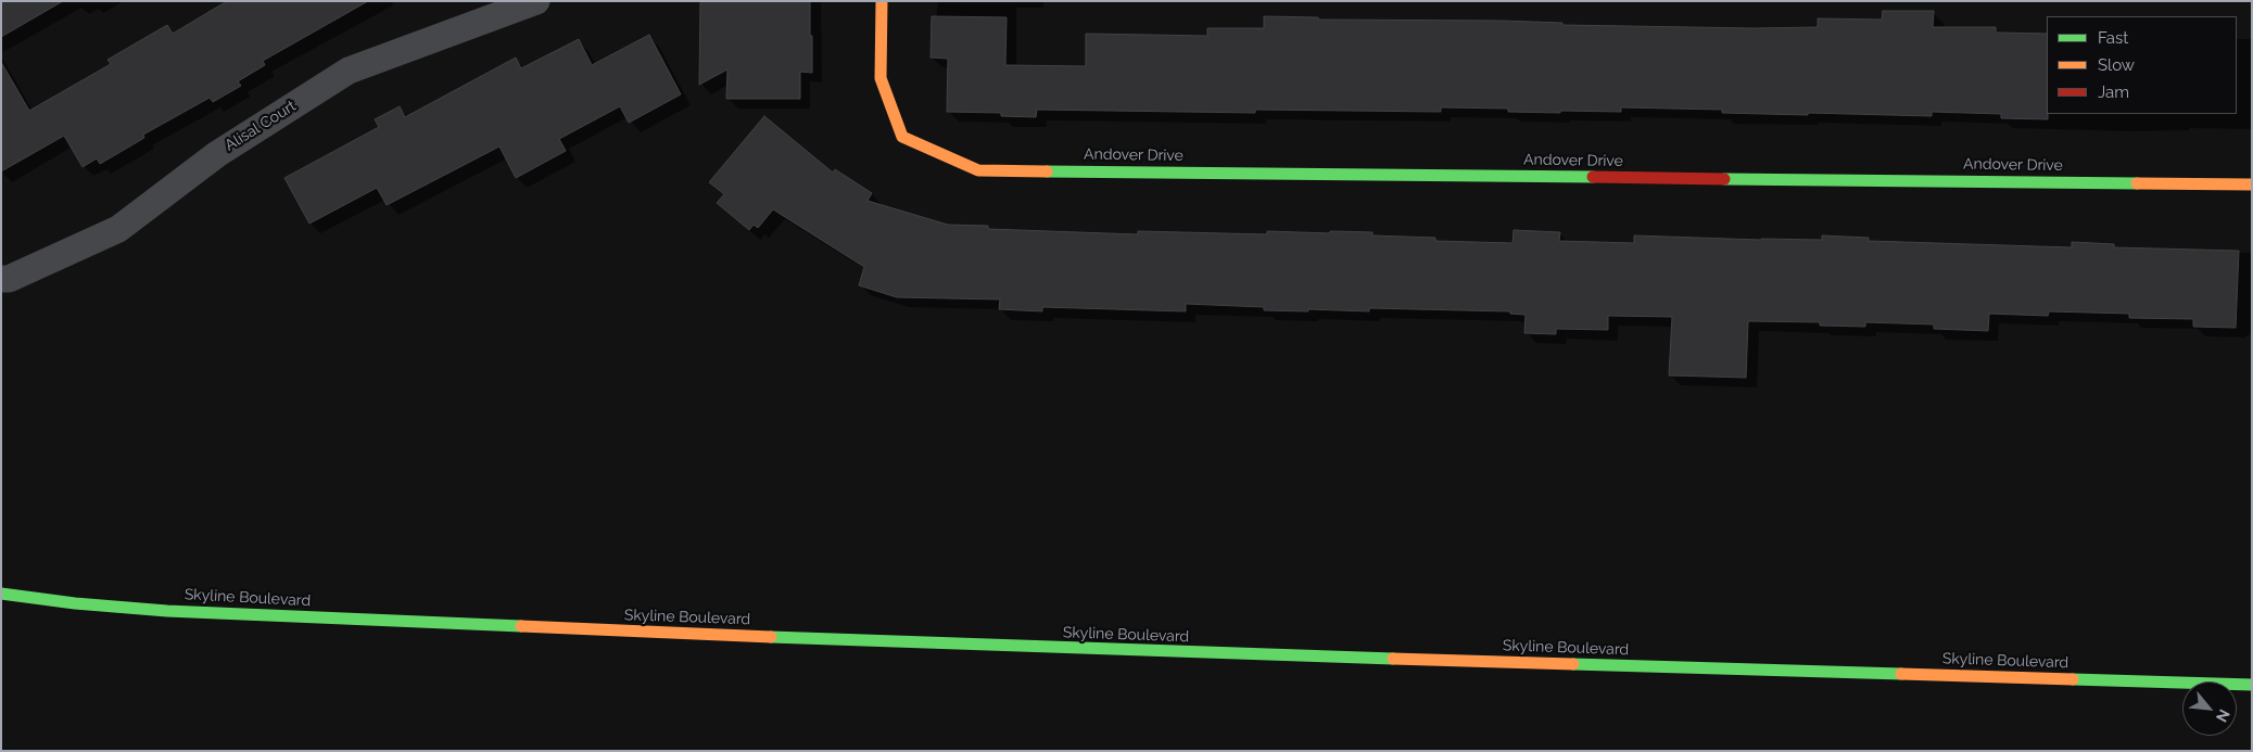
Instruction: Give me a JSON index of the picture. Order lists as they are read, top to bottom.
{
  "streets": {
    "main road": ["Andover Drive", "Skyline Boulevard"],
    "street": ["Alisal Court"]
  },
  "legend": ["Fast", "Slow", "Jam"],
  "north": "bottom right"
}
